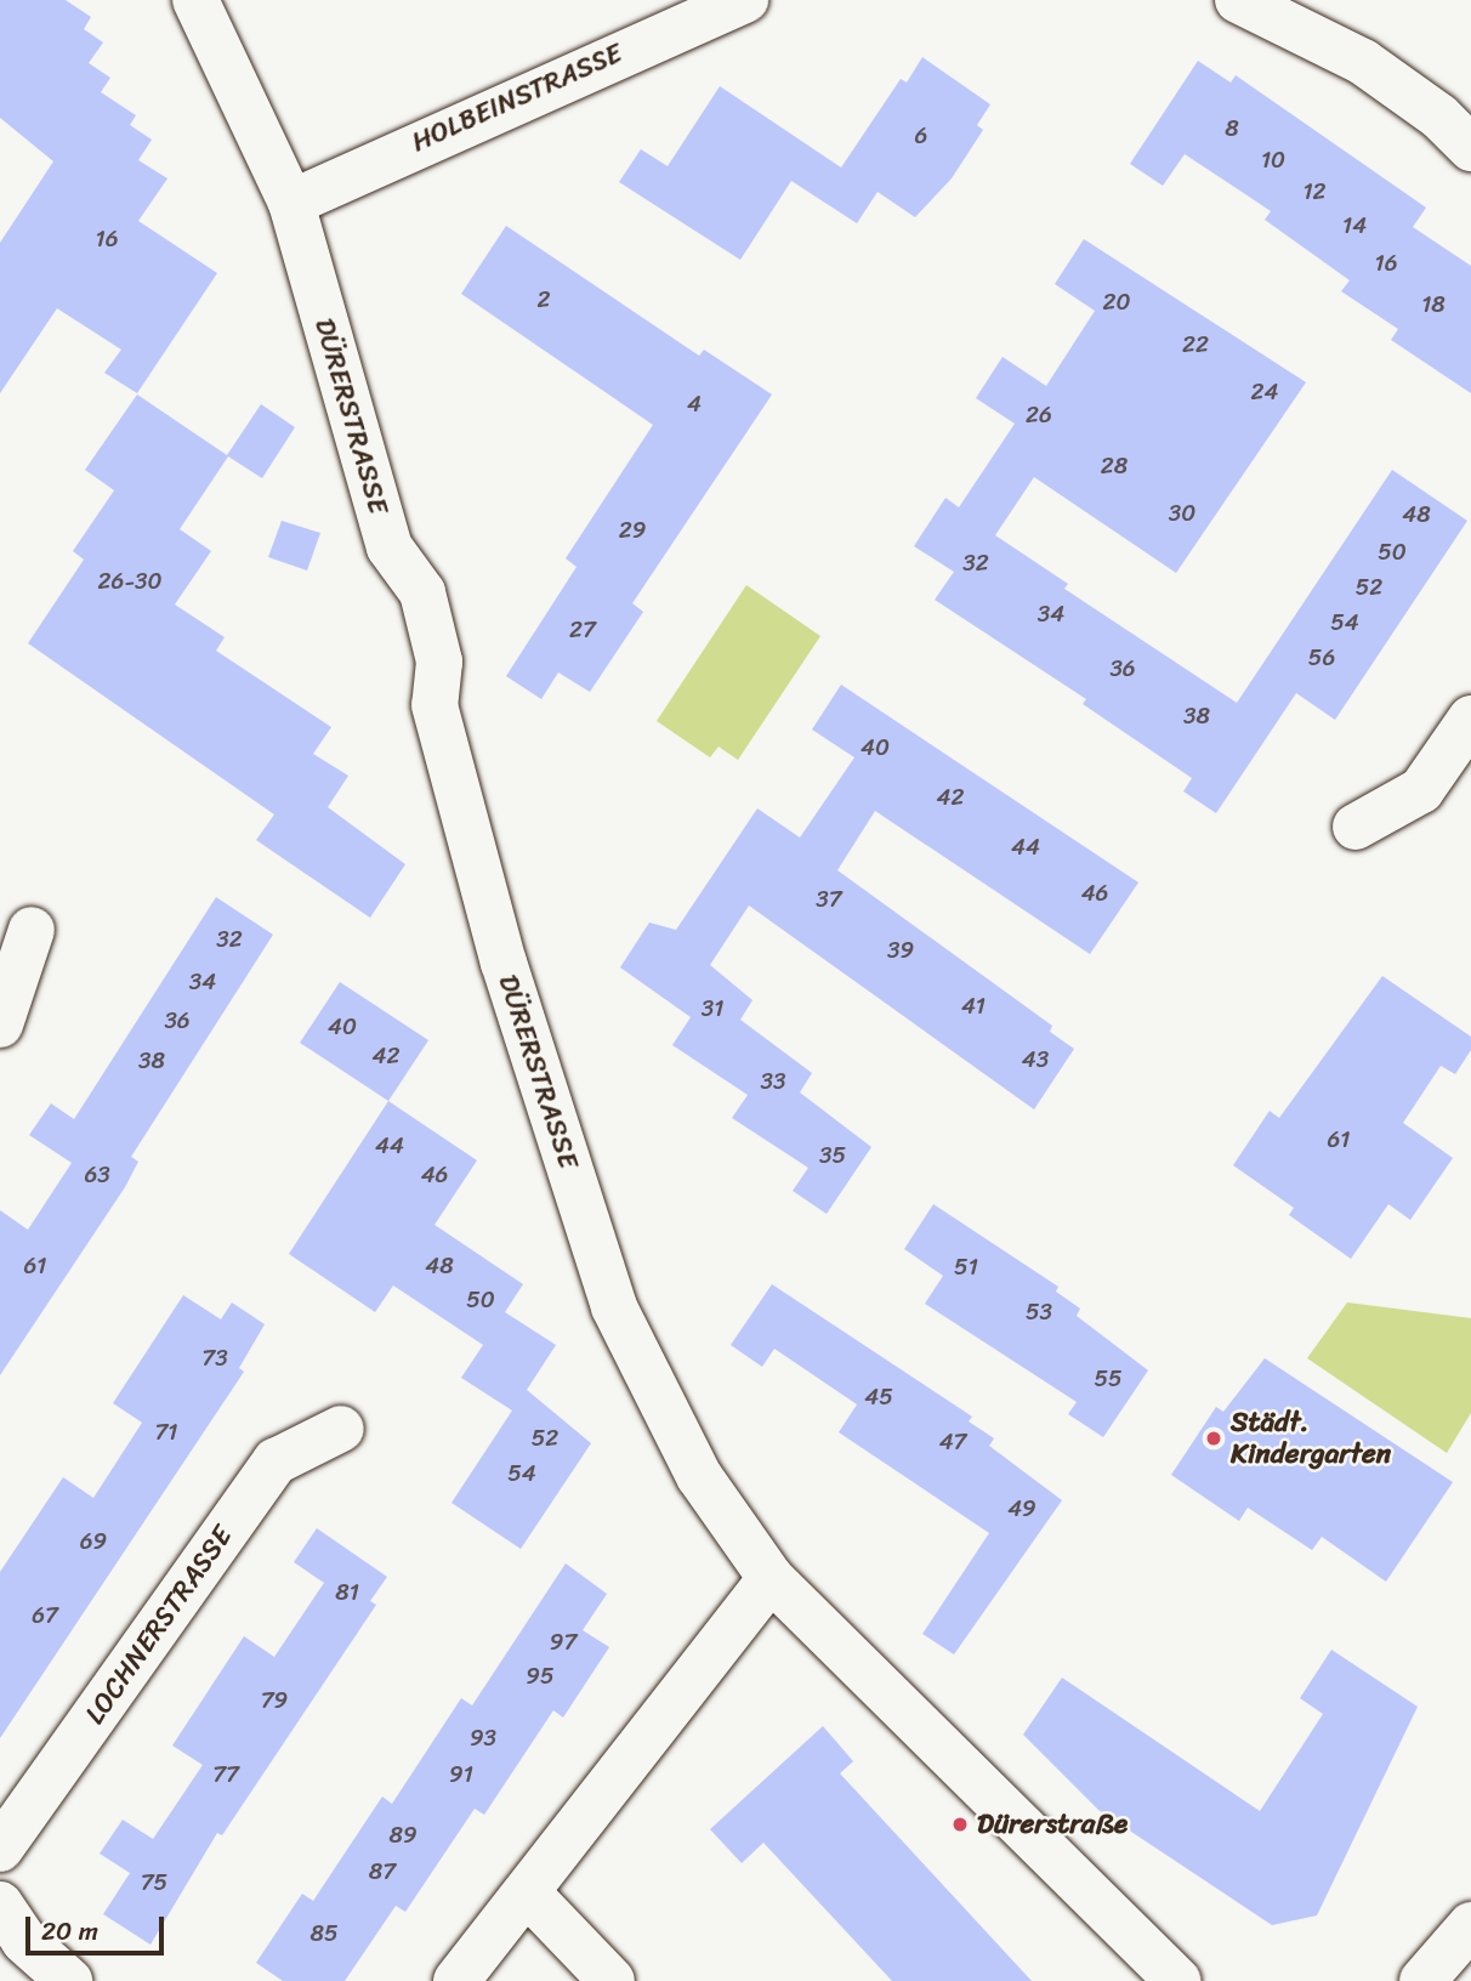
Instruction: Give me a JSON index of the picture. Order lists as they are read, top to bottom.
{
  "streets": {
    "street": ["HOLBEINSTRASSE", "DÜRERSTRASSE", "LOCHNERSTRASSE"]
  },
  "crossings": [
    ["HOLBEINSTRASSE", "DÜRERSTRASSE"]
  ],
  "places": ["Städt. Kindergarten", "Dürerstraße"],
  "house_numbers": [
    "8",
    "6",
    "10",
    "12",
    "14",
    "16",
    "16",
    "2",
    "20",
    "18",
    "22",
    "24",
    "4",
    "26",
    "28",
    "30",
    "48",
    "29",
    "50",
    "32",
    "26-30",
    "52",
    "34",
    "54",
    "27",
    "56",
    "36",
    "38",
    "40",
    "42",
    "44",
    "46",
    "37",
    "32",
    "39",
    "34",
    "41",
    "31",
    "36",
    "40",
    "42",
    "43",
    "38",
    "33",
    "61",
    "44",
    "35",
    "63",
    "46",
    "61",
    "48",
    "51",
    "50",
    "53",
    "73",
    "55",
    "45",
    "71",
    "52",
    "47",
    "54",
    "49",
    "69",
    "81",
    "67",
    "97",
    "95",
    "79",
    "93",
    "77",
    "91",
    "89",
    "87",
    "75",
    "85"
  ],
  "scale_bar": "20 m"
}
